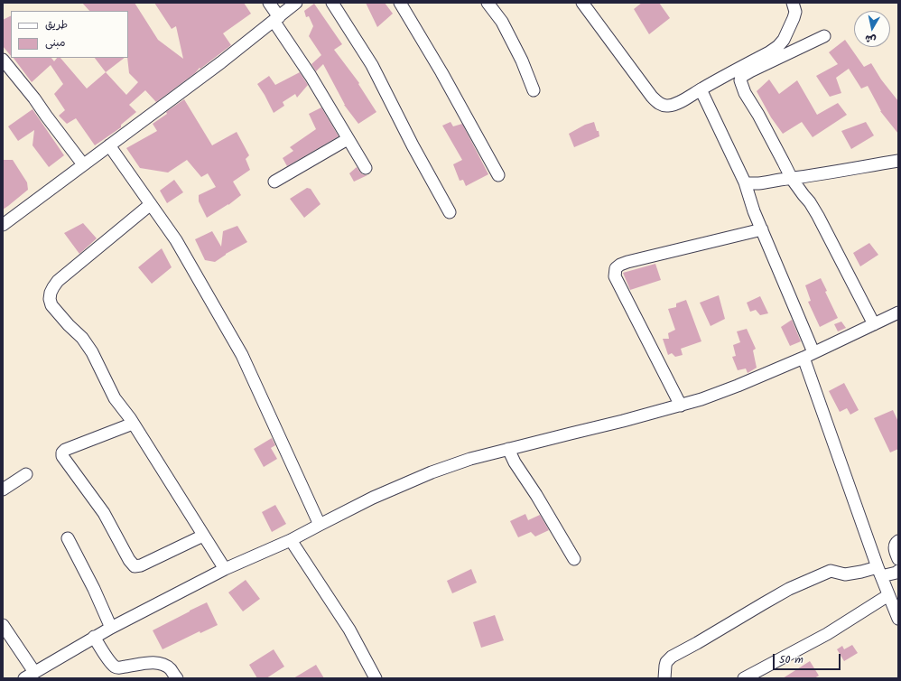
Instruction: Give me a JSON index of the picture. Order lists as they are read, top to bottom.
{
  "legend": ["طريق", "مبنى"],
  "scale_bar": "50 m",
  "north": "bottom"
}
